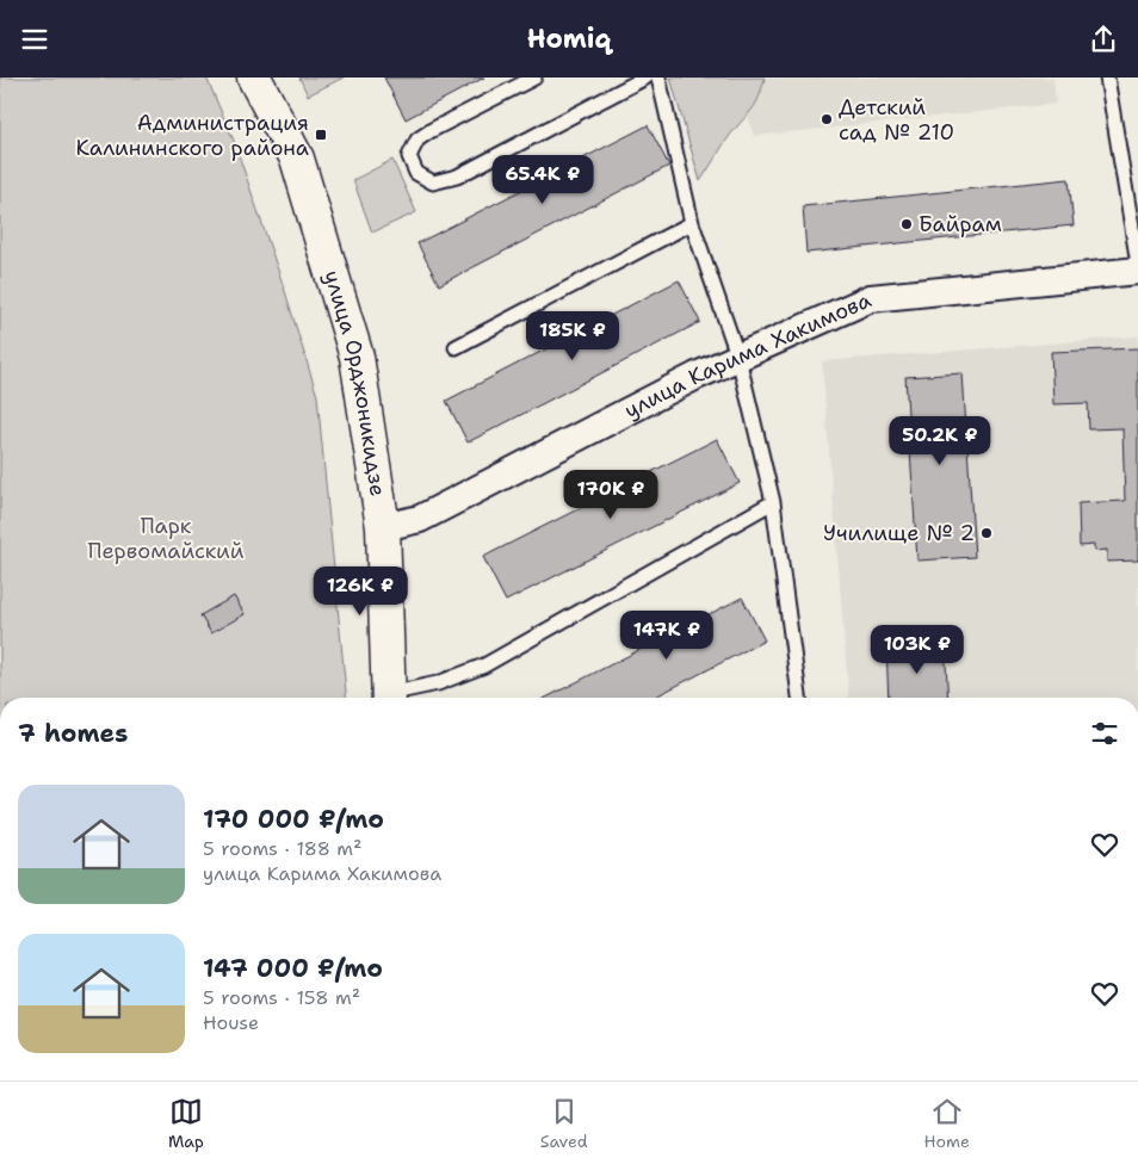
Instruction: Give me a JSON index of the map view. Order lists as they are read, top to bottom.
{
  "streets": {
    "main road": ["улица Орджоникидзе"],
    "street": ["улица Карима Хакимова"]
  },
  "crossings": [
    ["улица Карима Хакимова", "улица Орджоникидзе"]
  ],
  "parks": ["Парк Первомайский"],
  "places": {
    "other": ["Детский сад № 210", "Байрам", "Училище № 2"],
    "transit": ["Администрация Калининского района"]
  },
  "page": {
    "header": "Homiq",
    "price": [
      "65.4K ₽",
      "185K ₽",
      "50.2K ₽",
      "170K ₽",
      "126K ₽",
      "147K ₽",
      "103K ₽"
    ],
    "heading": "7 homes",
    "list": [
      {
        "name": "170 000 ₽/mo",
        "note": "5 rooms · 188 m² · улица Карима Хакимова"
      },
      {
        "name": "147 000 ₽/mo",
        "note": "5 rooms · 158 m² · House"
      }
    ],
    "tabs": ["Map", "Saved", "Home"]
  }
}
